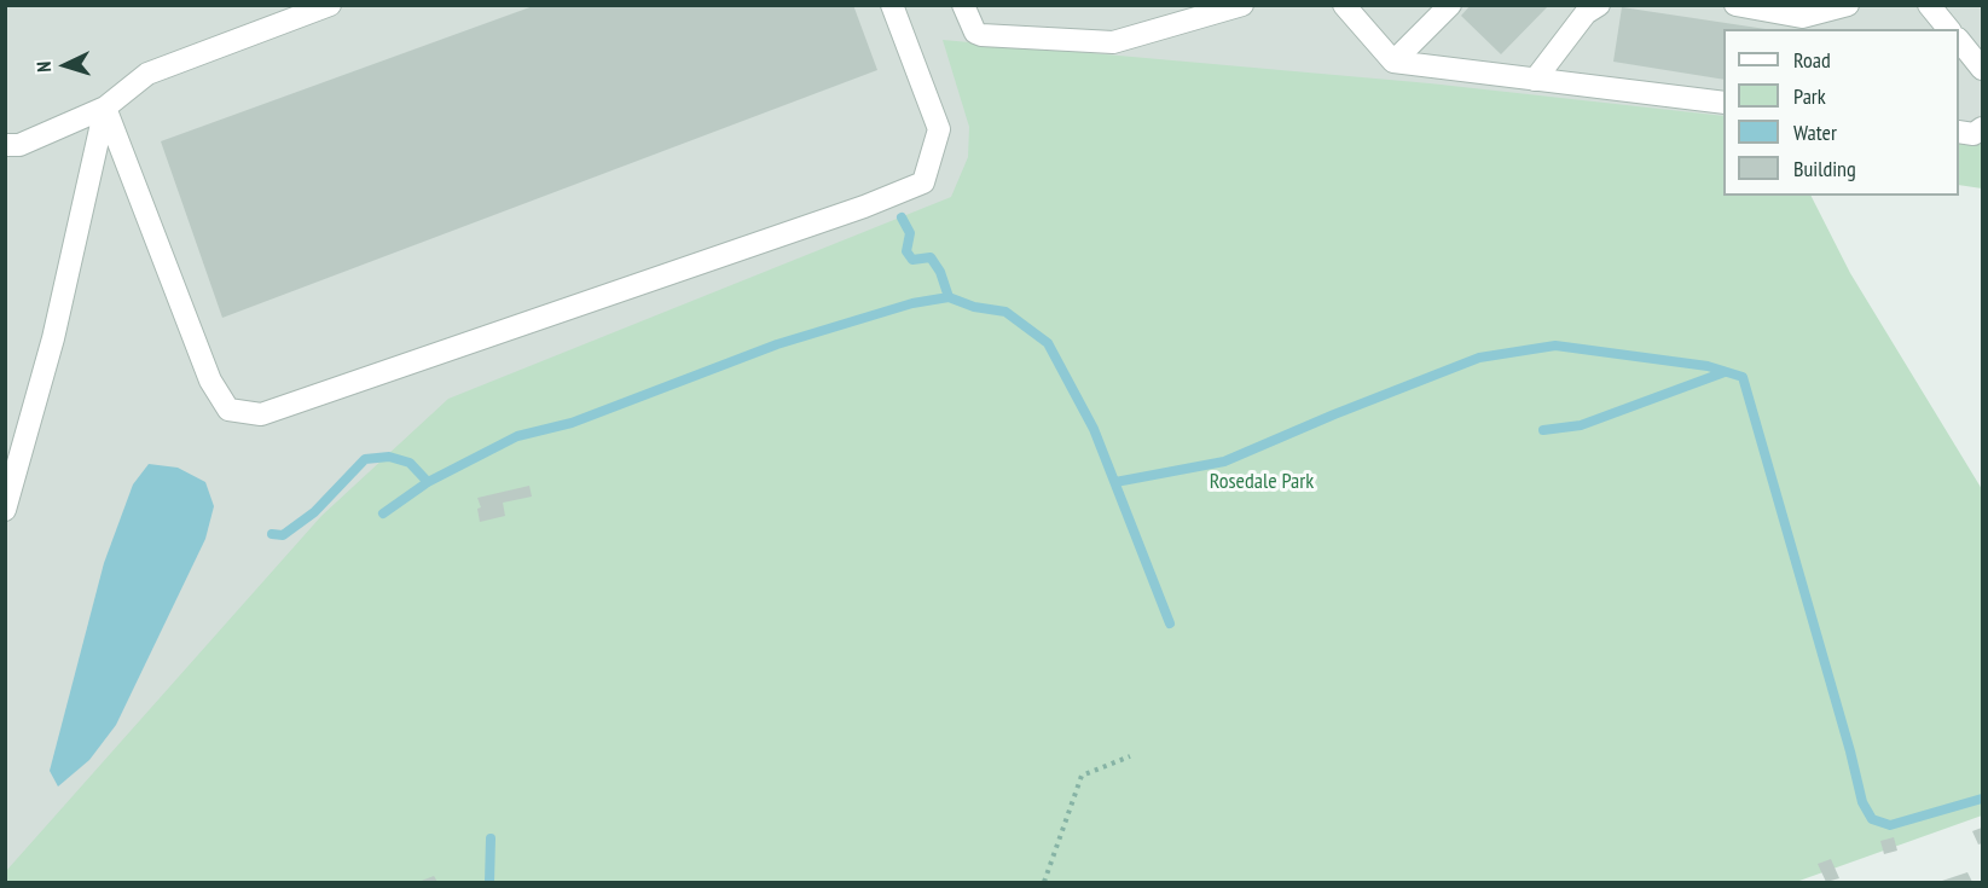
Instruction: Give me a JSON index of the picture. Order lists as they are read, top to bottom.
{
  "parks": ["Rosedale Park"],
  "legend": [
    "Road",
    "Park",
    "Water",
    "Building"
  ],
  "north": "left"
}
